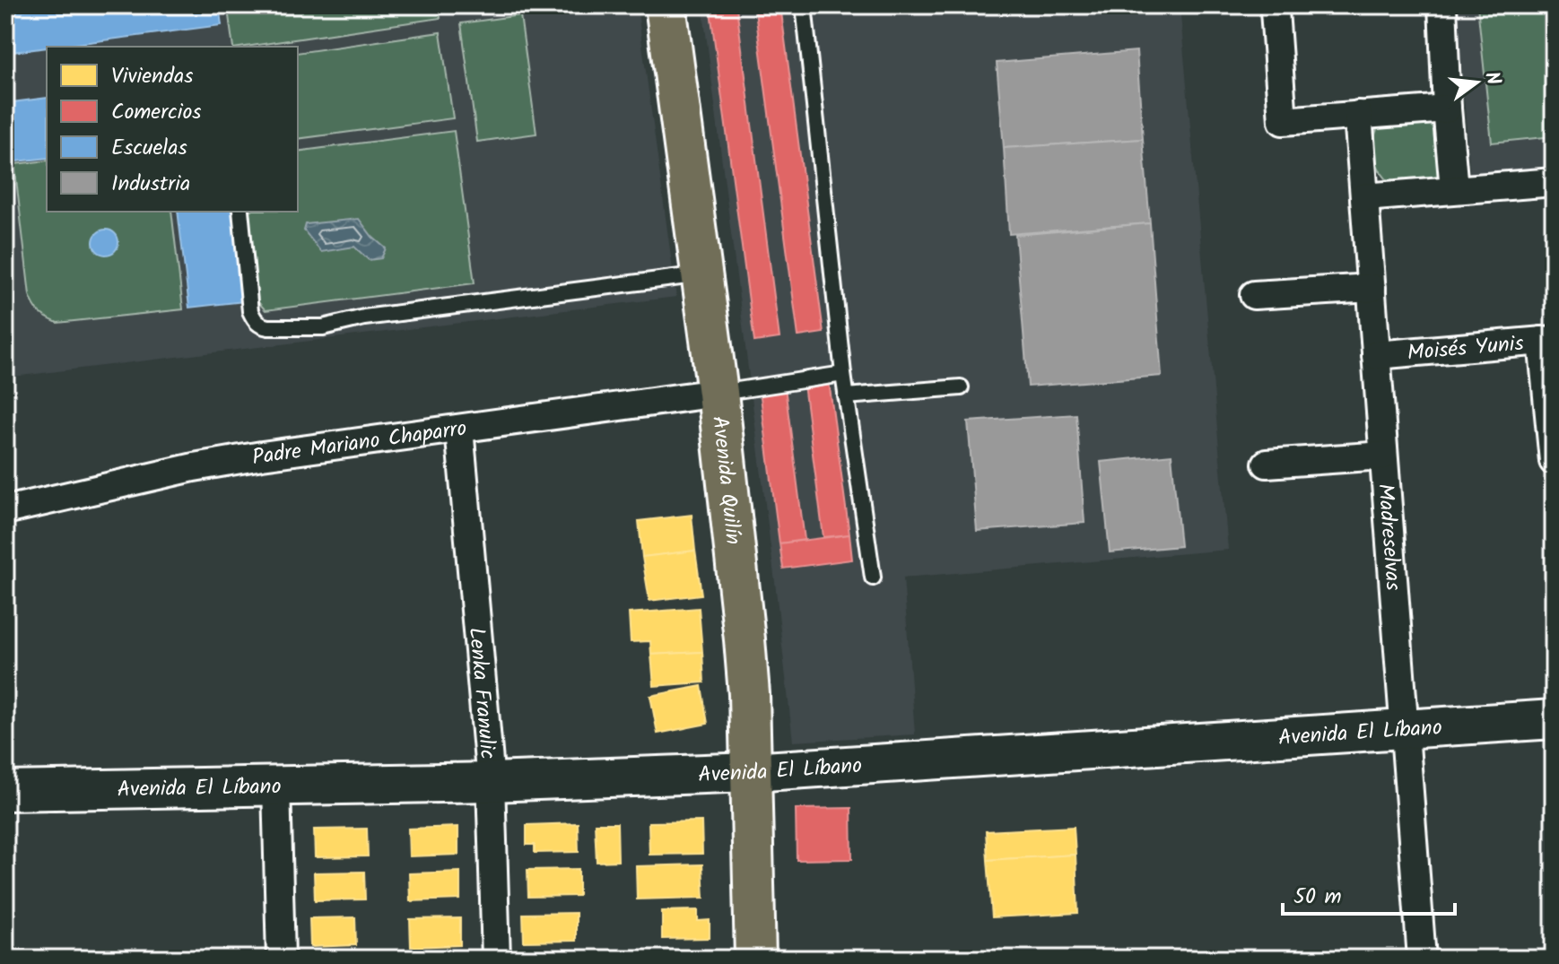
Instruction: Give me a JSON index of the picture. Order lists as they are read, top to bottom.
{
  "streets": {
    "main road": ["Avenida Quilín", "Avenida El Líbano"],
    "street": [
      "Moisés Yunis",
      "Padre Mariano Chaparro",
      "Madreselvas",
      "Lenka Franulic"
    ]
  },
  "crossings": [
    ["Moisés Yunis", "Madreselvas"],
    ["Padre Mariano Chaparro", "Avenida Quilín"],
    ["Padre Mariano Chaparro", "Lenka Franulic"],
    ["Avenida Quilín", "Avenida El Líbano"],
    ["Madreselvas", "Avenida El Líbano"],
    ["Lenka Franulic", "Avenida El Líbano"]
  ],
  "legend": [
    "Viviendas",
    "Comercios",
    "Escuelas",
    "Industria"
  ],
  "scale_bar": "50 m",
  "north": "right"
}
